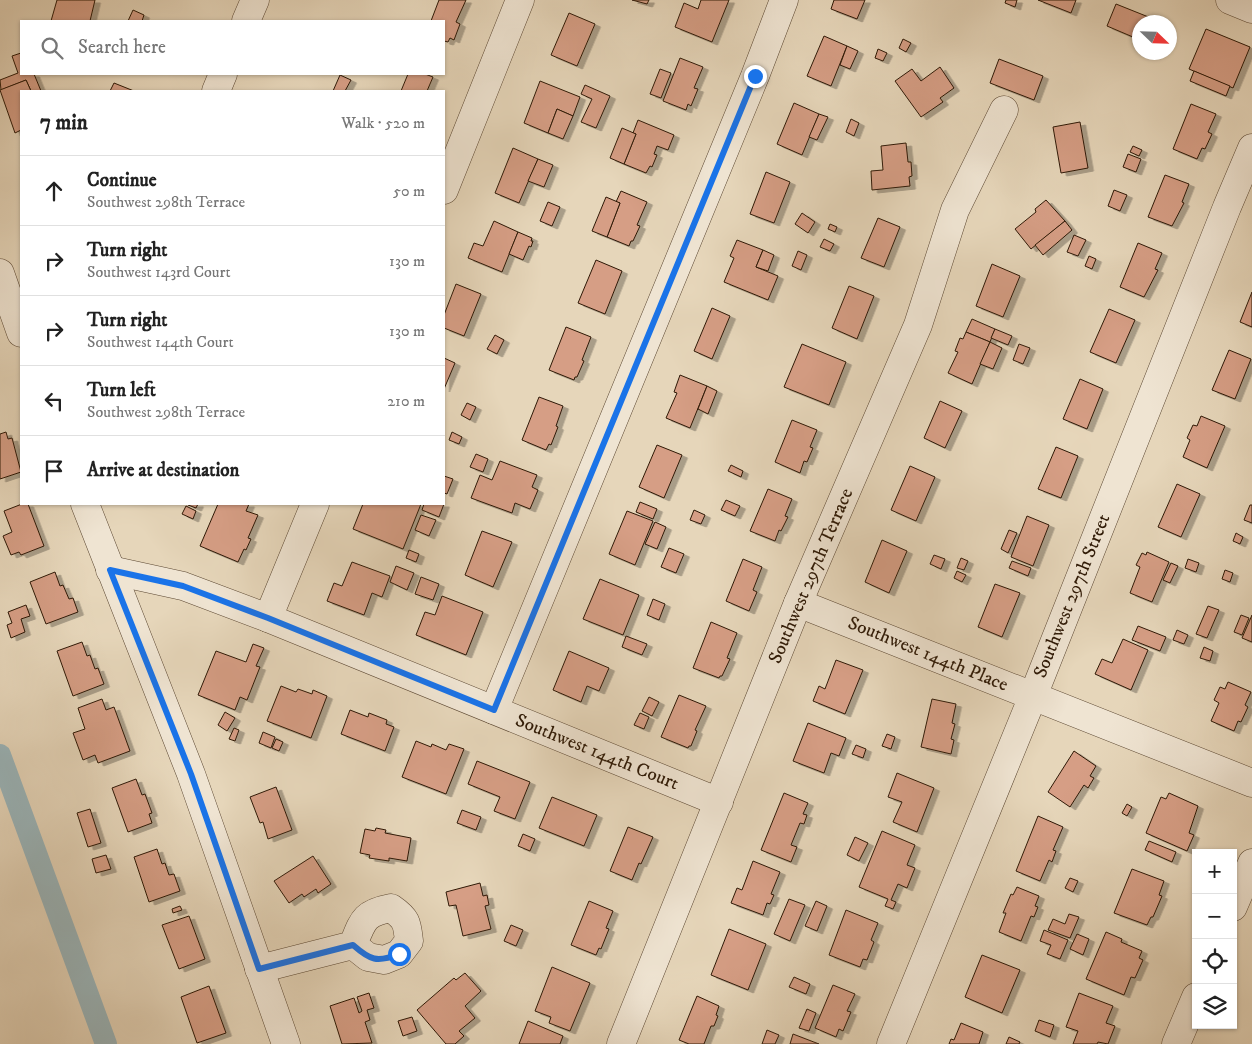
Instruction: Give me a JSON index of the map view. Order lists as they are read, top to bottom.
{
  "streets": {
    "street": [
      "Southwest 297th Terrace",
      "Southwest 297th Street",
      "Southwest 144th Place",
      "Southwest 144th Court"
    ]
  },
  "crossings": [
    ["Southwest 297th Terrace", "Southwest 144th Place"],
    ["Southwest 297th Terrace", "Southwest 144th Court"],
    ["Southwest 297th Street", "Southwest 144th Place"]
  ],
  "north": "bottom right",
  "page": {
    "search": "Search here",
    "heading": ["7 min", "Walk · 520 m"],
    "list": [
      ["Continue", "Southwest 298th Terrace", "50 m"],
      ["Turn right", "Southwest 143rd Court", "130 m"],
      ["Turn right", "Southwest 144th Court", "130 m"],
      ["Turn left", "Southwest 298th Terrace", "210 m"],
      "Arrive at destination"
    ],
    "map_buttons": ["+", "−"]
  }
}
